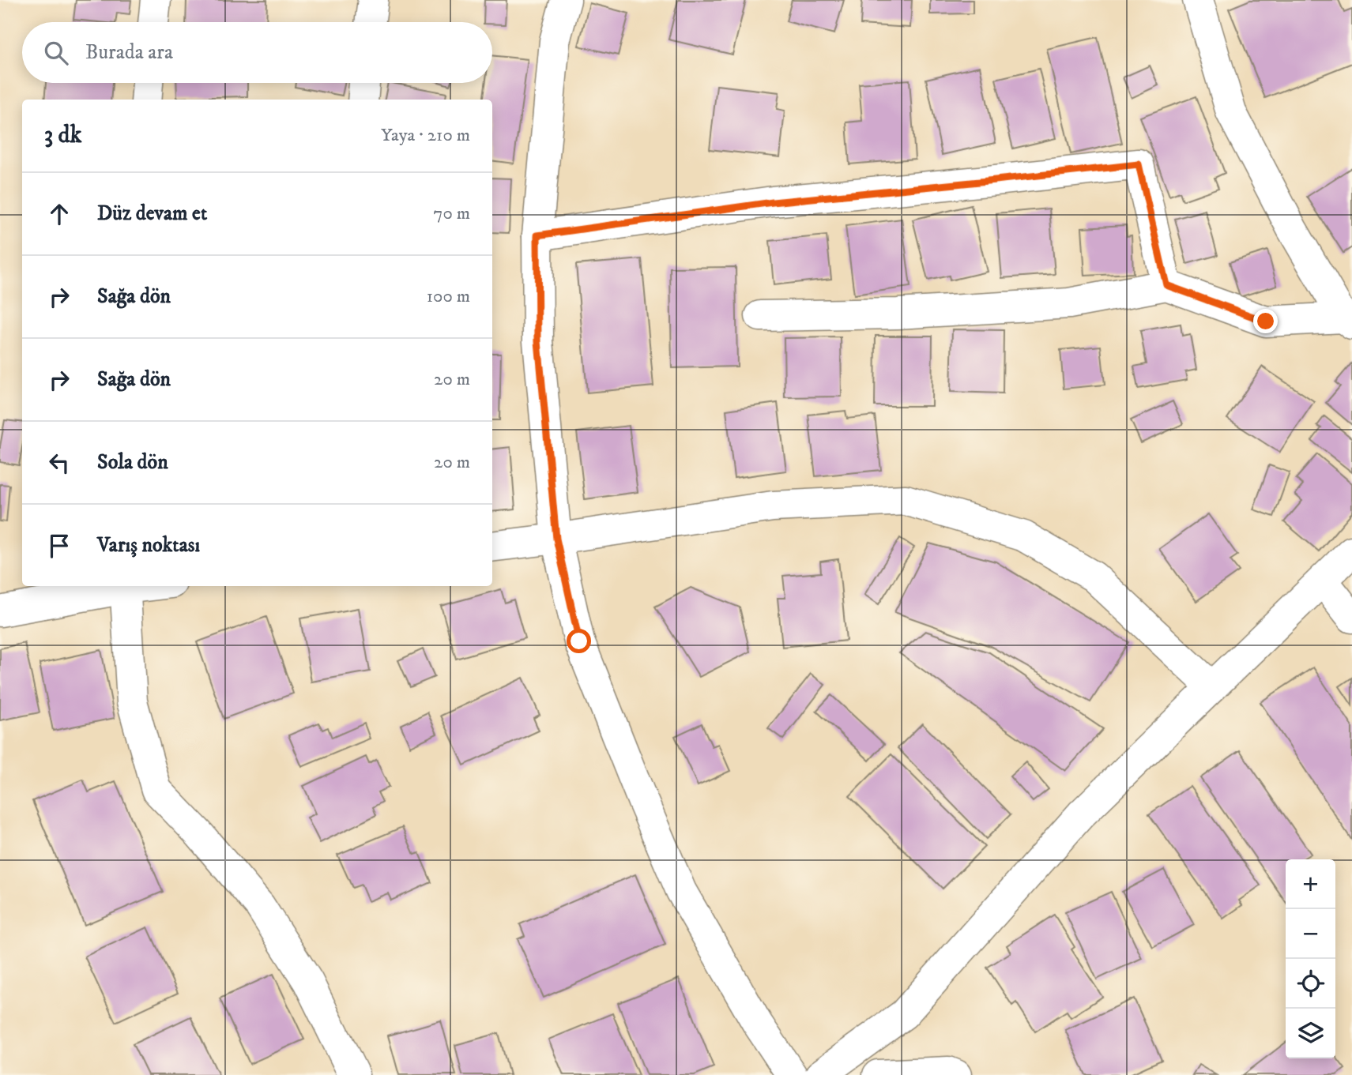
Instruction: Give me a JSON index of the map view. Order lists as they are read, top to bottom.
{
  "page": {
    "search": "Burada ara",
    "heading": ["3 dk", "Yaya · 210 m"],
    "list": [
      ["Düz devam et", "70 m"],
      ["Sağa dön", "100 m"],
      ["Sağa dön", "20 m"],
      ["Sola dön", "20 m"],
      "Varış noktası"
    ],
    "map_buttons": ["+", "−"]
  }
}
